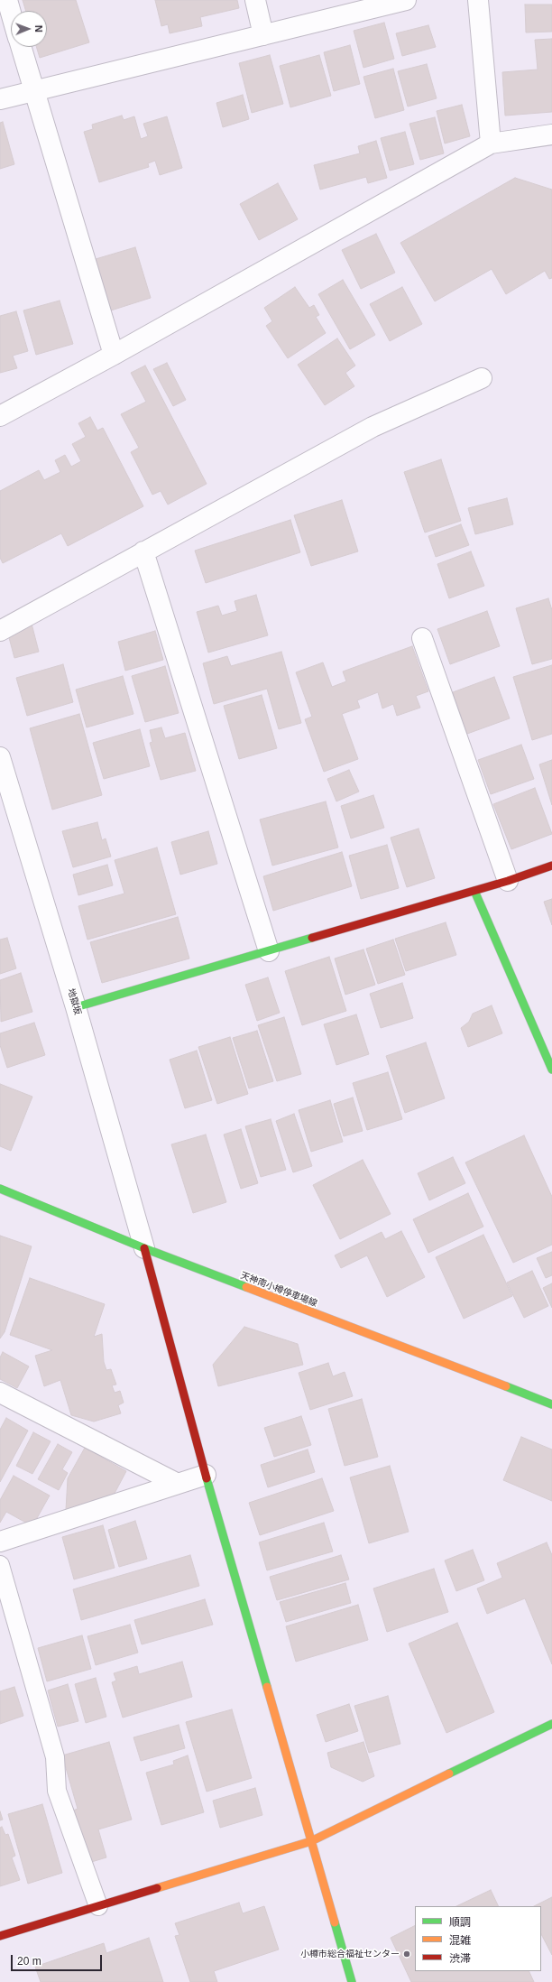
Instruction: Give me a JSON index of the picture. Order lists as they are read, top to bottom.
{
  "streets": {
    "street": ["地獄坂", "天神南小樽停車場線"]
  },
  "crossings": [
    ["地獄坂", "天神南小樽停車場線"]
  ],
  "places": ["小樽市総合福祉センター"],
  "legend": ["順調", "混雑", "渋滞"],
  "scale_bar": "20 m",
  "north": "right"
}
